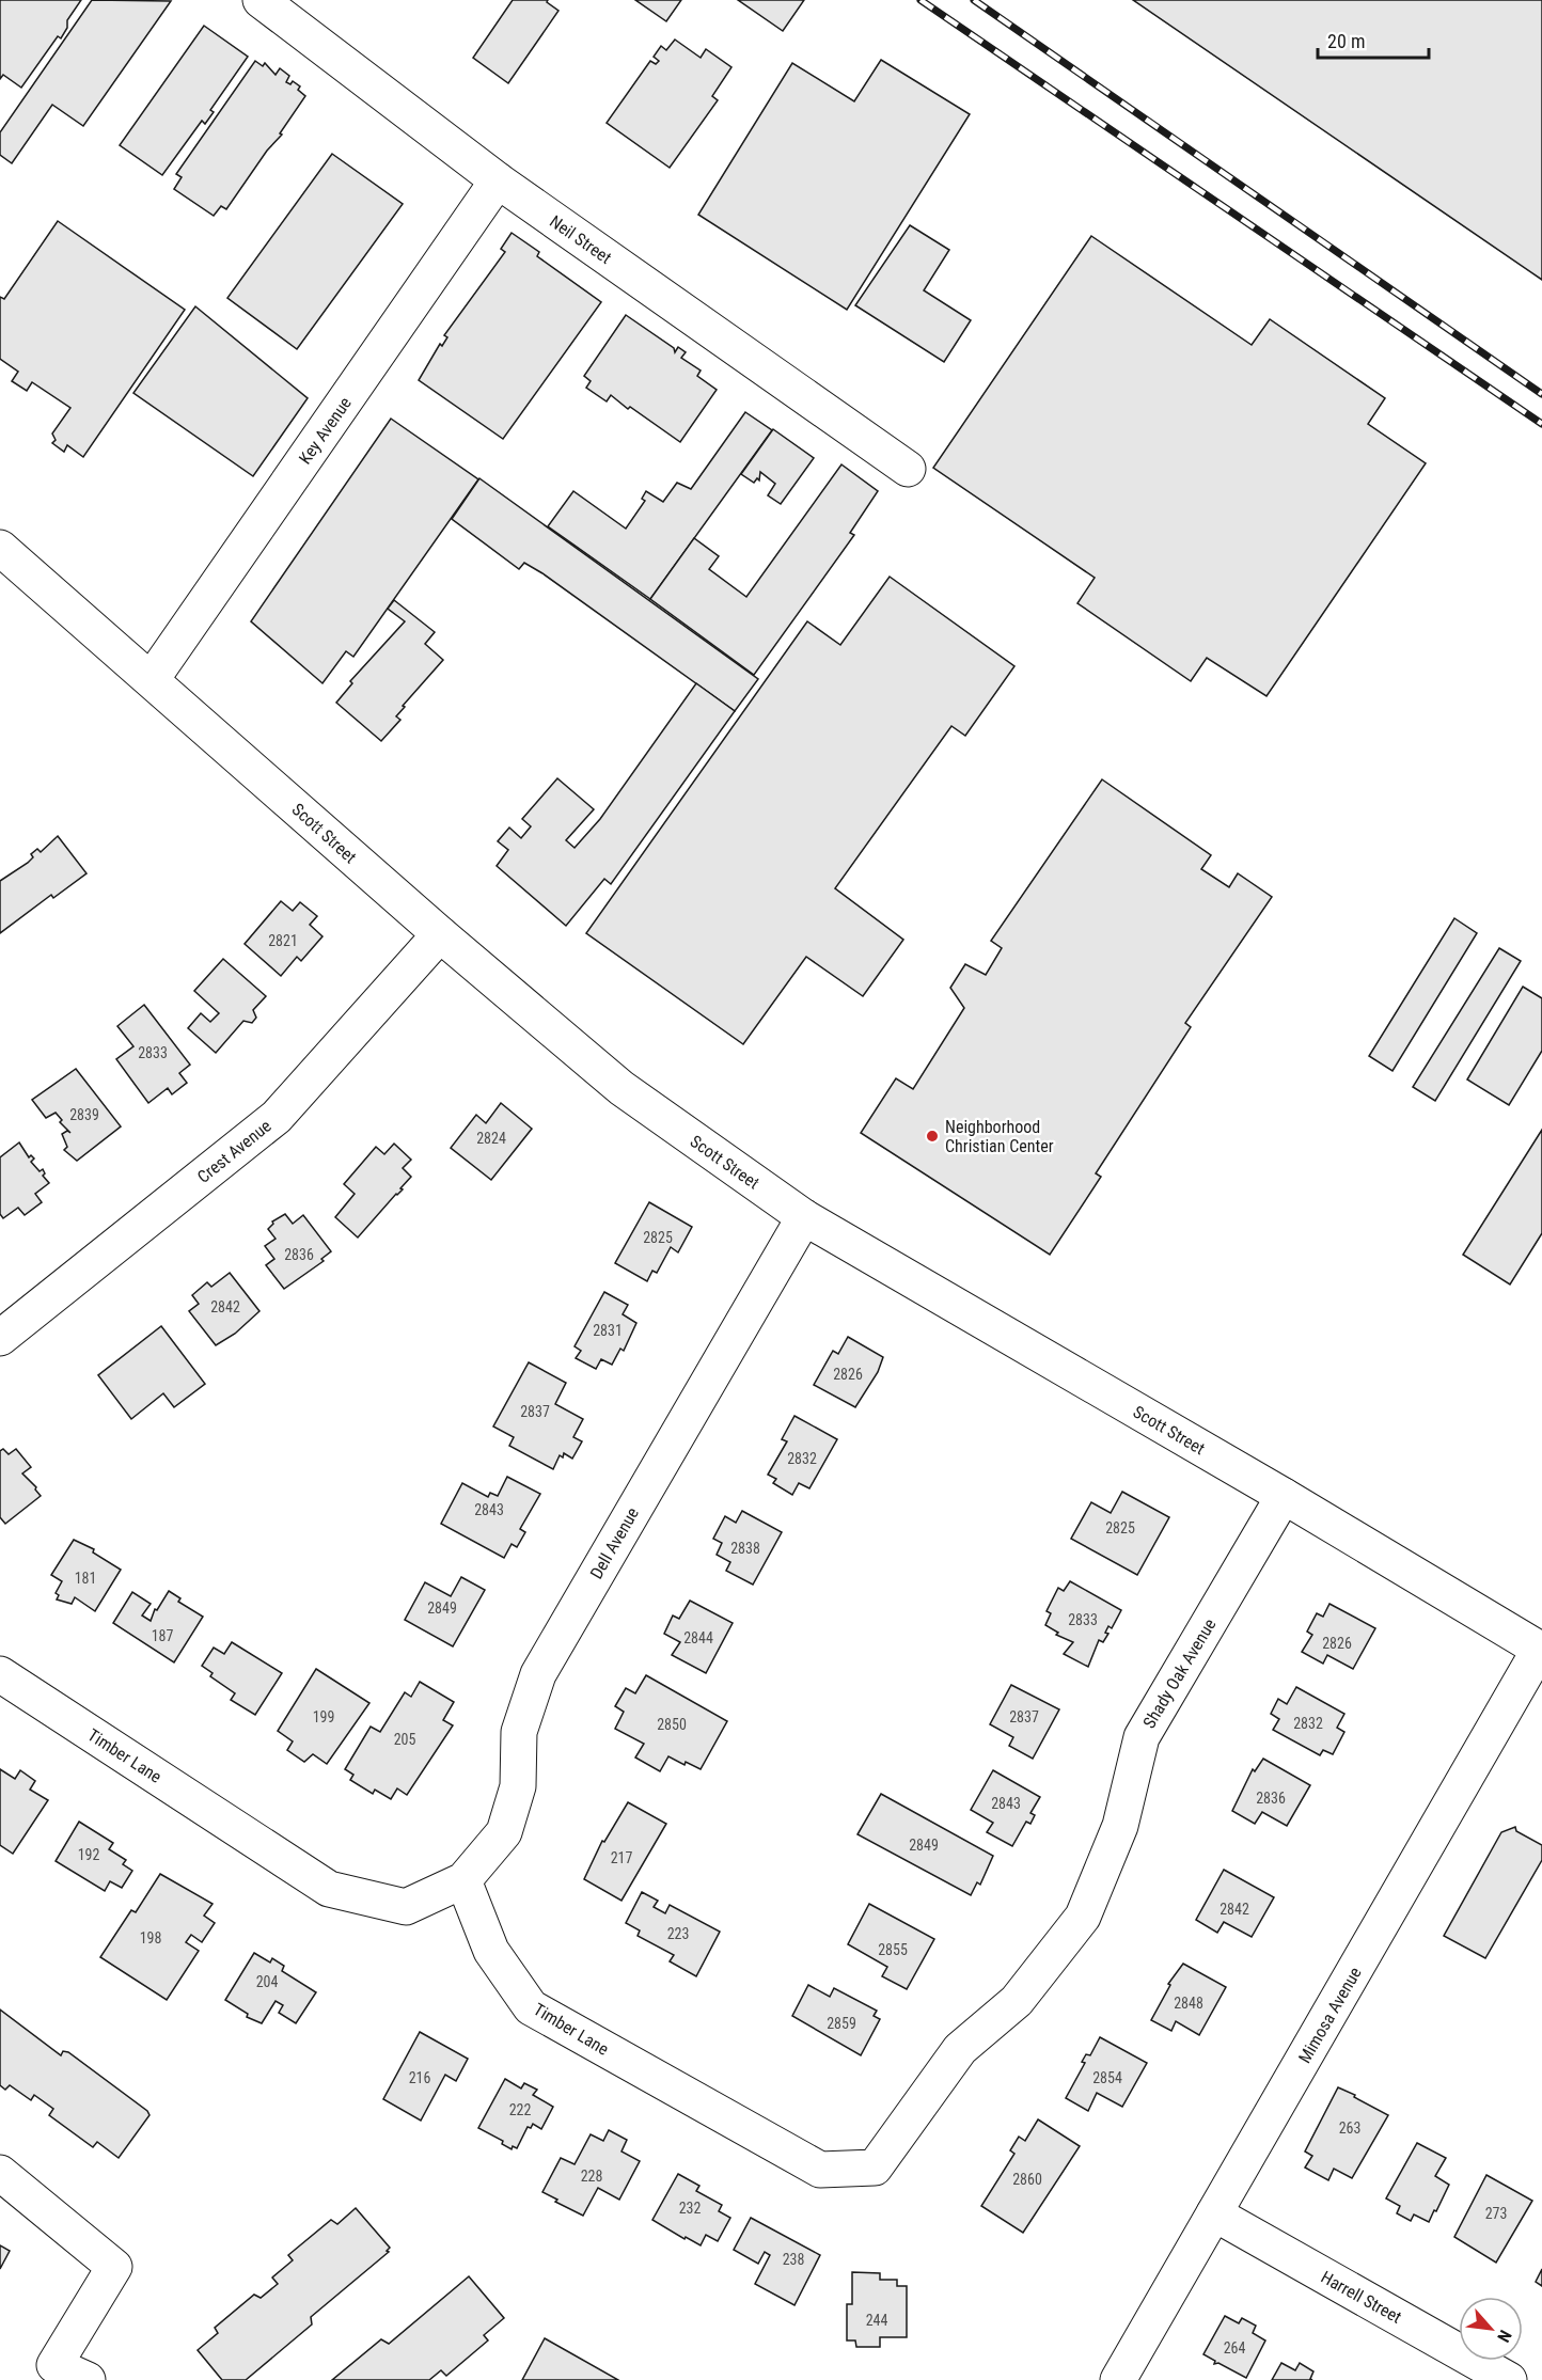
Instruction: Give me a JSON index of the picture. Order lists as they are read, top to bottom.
{
  "streets": {
    "street": [
      "Neil Street",
      "Key Avenue",
      "Scott Street",
      "Crest Avenue",
      "Dell Avenue",
      "Shady Oak Avenue",
      "Timber Lane",
      "Mimosa Avenue",
      "Harrell Street"
    ]
  },
  "crossings": [
    ["Neil Street", "Key Avenue"],
    ["Key Avenue", "Scott Street"],
    ["Scott Street", "Crest Avenue"],
    ["Scott Street", "Dell Avenue"],
    ["Scott Street", "Shady Oak Avenue"],
    ["Scott Street", "Mimosa Avenue"],
    ["Dell Avenue", "Timber Lane"],
    ["Shady Oak Avenue", "Timber Lane"],
    ["Mimosa Avenue", "Harrell Street"]
  ],
  "places": ["Neighborhood Christian Center"],
  "house_numbers": [
    "2821",
    "2833",
    "2839",
    "2824",
    "2825",
    "2836",
    "2842",
    "2831",
    "2826",
    "2837",
    "2832",
    "2843",
    "2825",
    "2838",
    "181",
    "2849",
    "2833",
    "187",
    "2844",
    "2826",
    "199",
    "2837",
    "2832",
    "2850",
    "205",
    "2836",
    "2843",
    "2849",
    "192",
    "217",
    "2842",
    "223",
    "198",
    "2855",
    "204",
    "2848",
    "2859",
    "216",
    "2854",
    "222",
    "263",
    "228",
    "2860",
    "232",
    "273",
    "238",
    "244",
    "264"
  ],
  "scale_bar": "20 m",
  "north": "bottom right"
}
